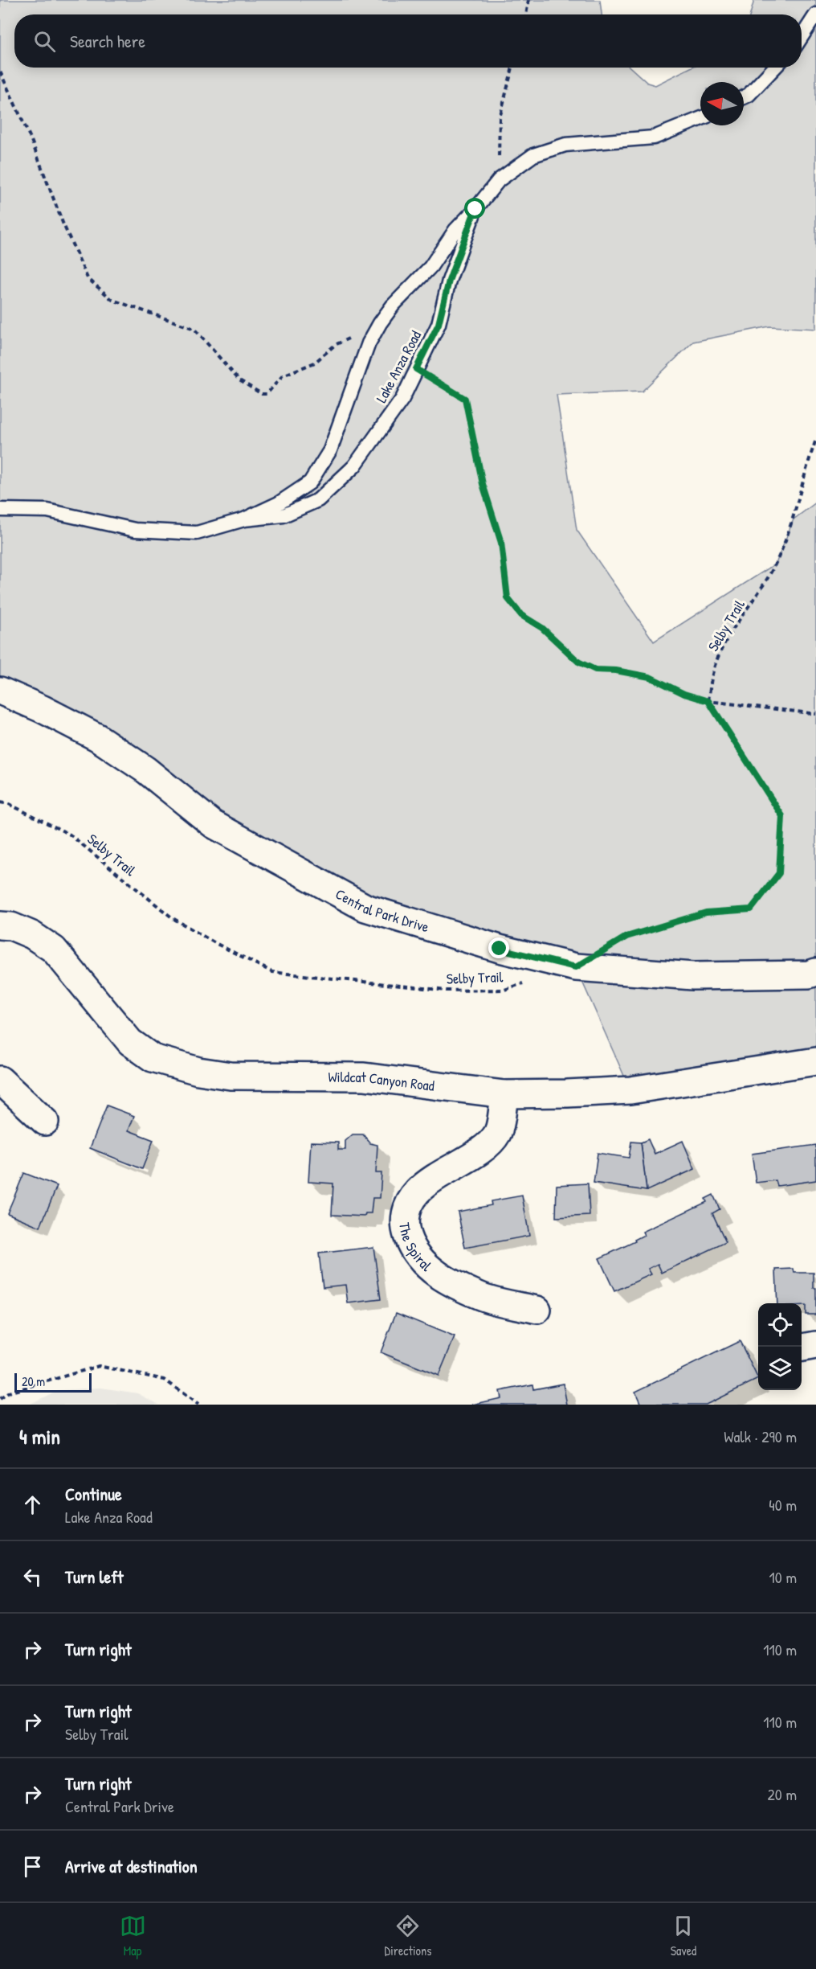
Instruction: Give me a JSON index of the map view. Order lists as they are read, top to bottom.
{
  "streets": {
    "street": ["Central Park Drive", "Wildcat Canyon Road", "The Spiral"],
    "lane": ["Lake Anza Road"],
    "path": ["Selby Trail"]
  },
  "crossings": [
    ["Wildcat Canyon Road", "The Spiral"]
  ],
  "scale_bar": "20 m",
  "north": "left",
  "page": {
    "search": "Search here",
    "scale": "20 m",
    "heading": ["4 min", "Walk · 290 m"],
    "list": [
      ["Continue", "Lake Anza Road", "40 m"],
      ["Turn left", "10 m"],
      ["Turn right", "110 m"],
      ["Turn right", "Selby Trail", "110 m"],
      ["Turn right", "Central Park Drive", "20 m"],
      "Arrive at destination"
    ],
    "nav": ["Map", "Directions", "Saved"]
  }
}
